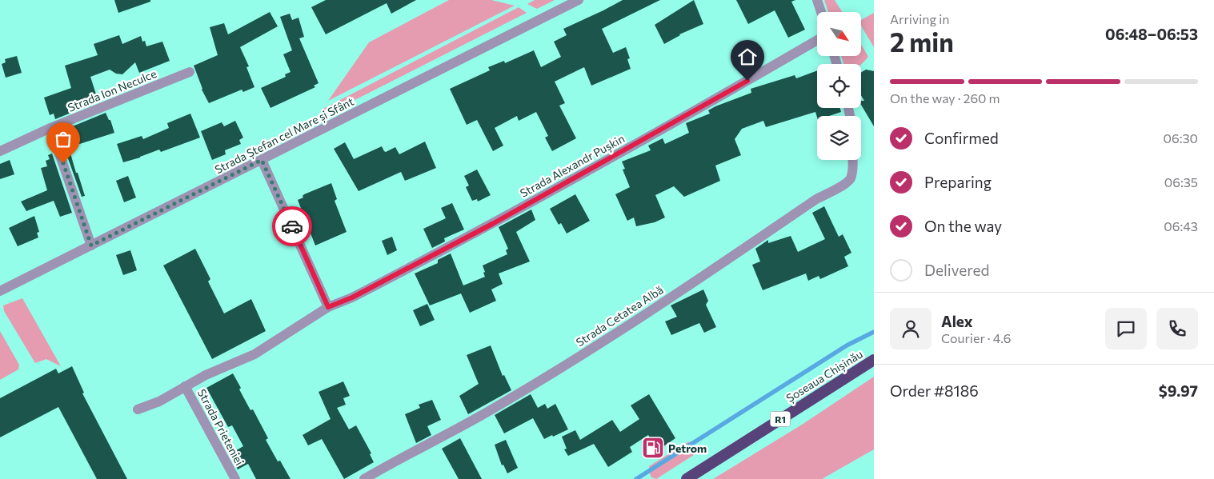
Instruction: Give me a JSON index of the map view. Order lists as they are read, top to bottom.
{
  "streets": {
    "highway": ["Șoseaua Chișinău", "R1"],
    "street": [
      "Strada Ion Neculce",
      "Strada Ștefan cel Mare și Sfânt",
      "Strada Alexandr Pușkin",
      "Strada Cetatea Albă",
      "Strada Prieteniei"
    ]
  },
  "crossings": [
    ["Strada Alexandr Pușkin", "Strada Prieteniei"]
  ],
  "places": {
    "fuel station": ["Petrom"]
  },
  "north": "bottom right",
  "page": {
    "heading": ["2 min", "Arriving in", "06:48–06:53"],
    "panel": [
      "Alex",
      "Courier · 4.6",
      "Order #8186",
      "$9.97"
    ],
    "bar": "On the way · 260 m",
    "list": [
      ["Confirmed", "06:30"],
      ["Preparing", "06:35"],
      ["On the way", "06:43"],
      "Delivered"
    ]
  }
}
